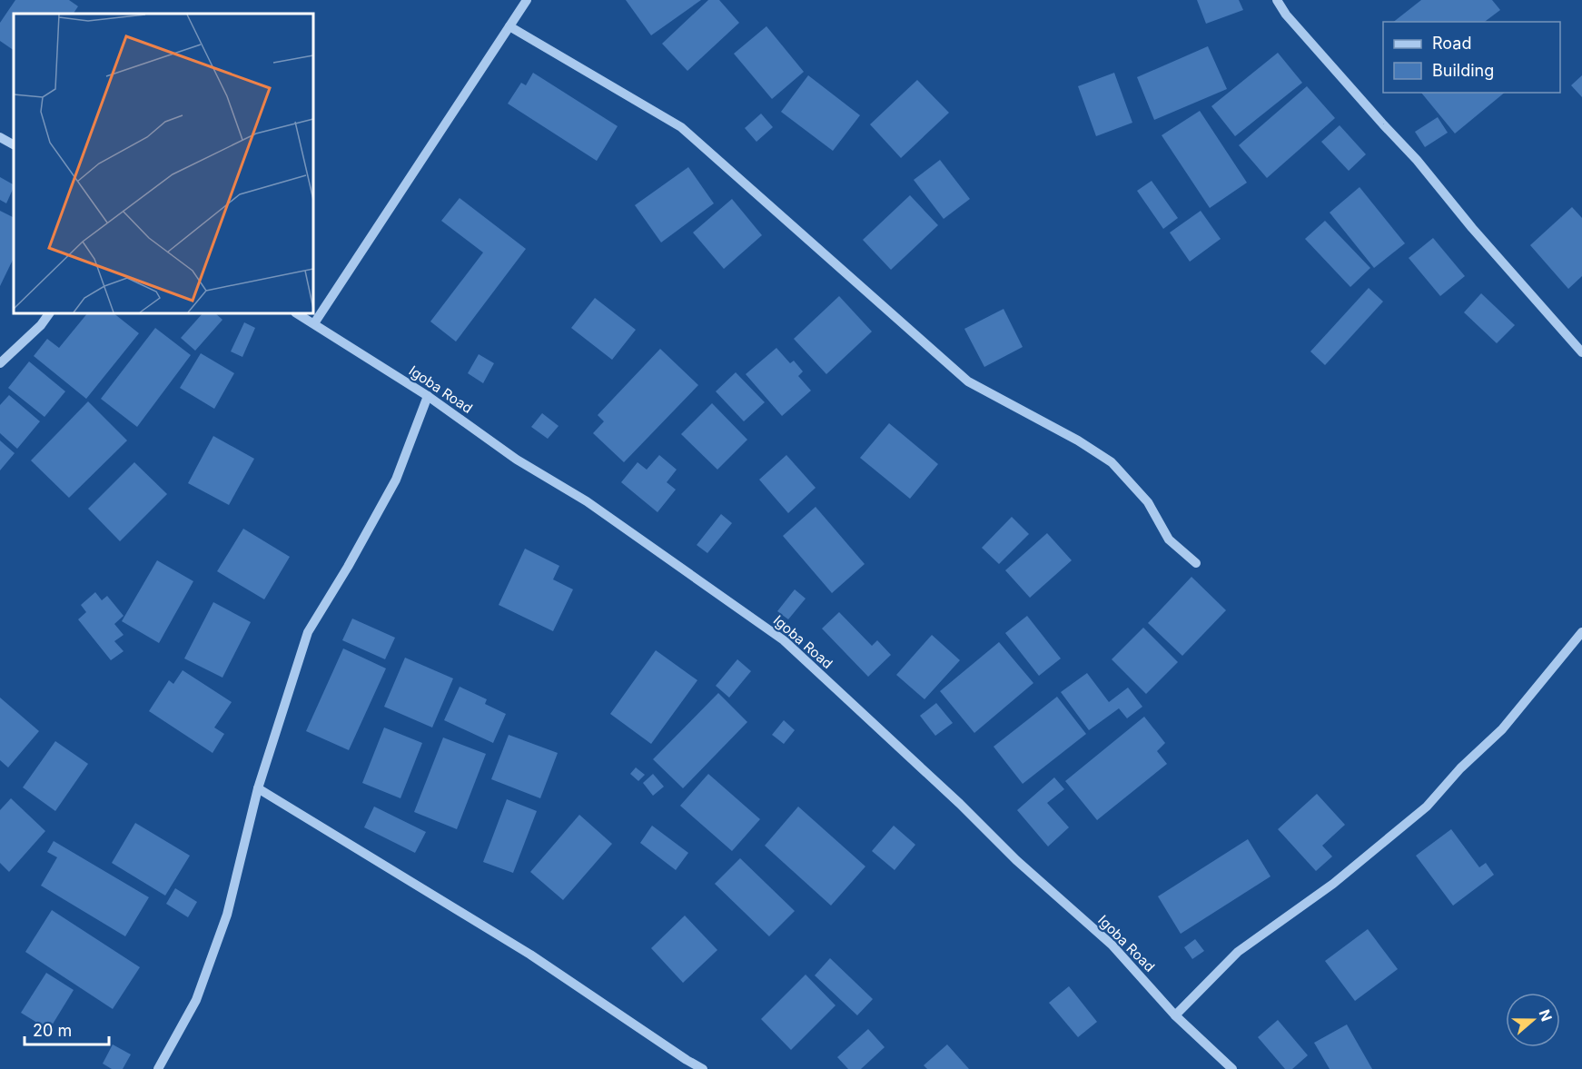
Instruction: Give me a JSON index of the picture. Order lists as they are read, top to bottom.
{
  "streets": {
    "street": ["Igoba Road"]
  },
  "legend": ["Road", "Building"],
  "scale_bar": "20 m",
  "north": "right"
}
